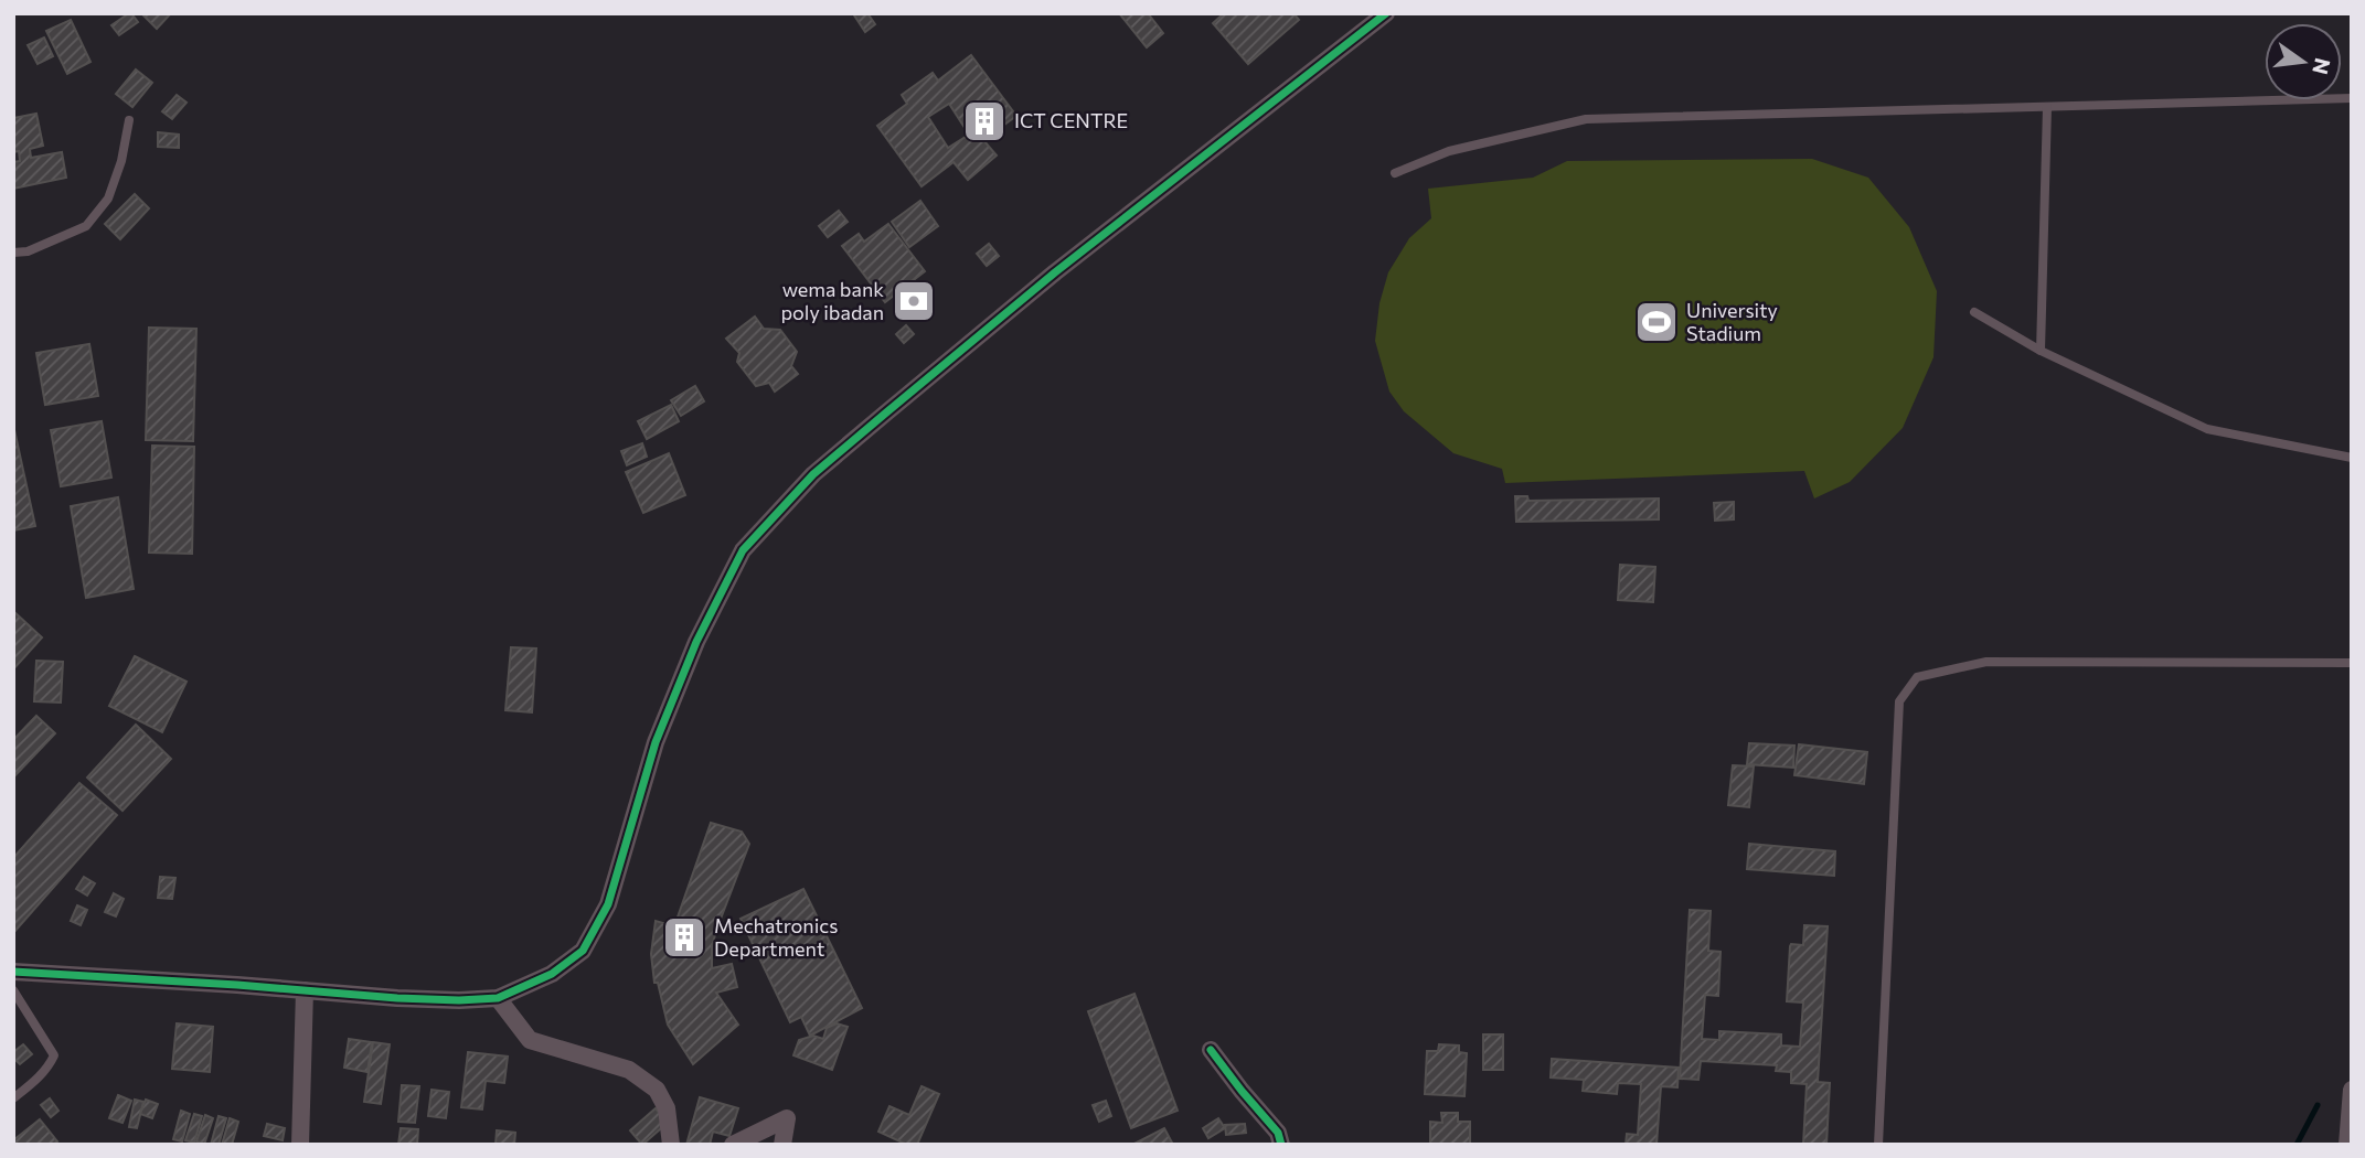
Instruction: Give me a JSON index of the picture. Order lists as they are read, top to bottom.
{
  "places": {
    "building": ["ICT CENTRE", "Mechatronics Department"],
    "bank": ["wema bank poly ibadan"],
    "sports": ["University Stadium"]
  },
  "north": "right"
}
